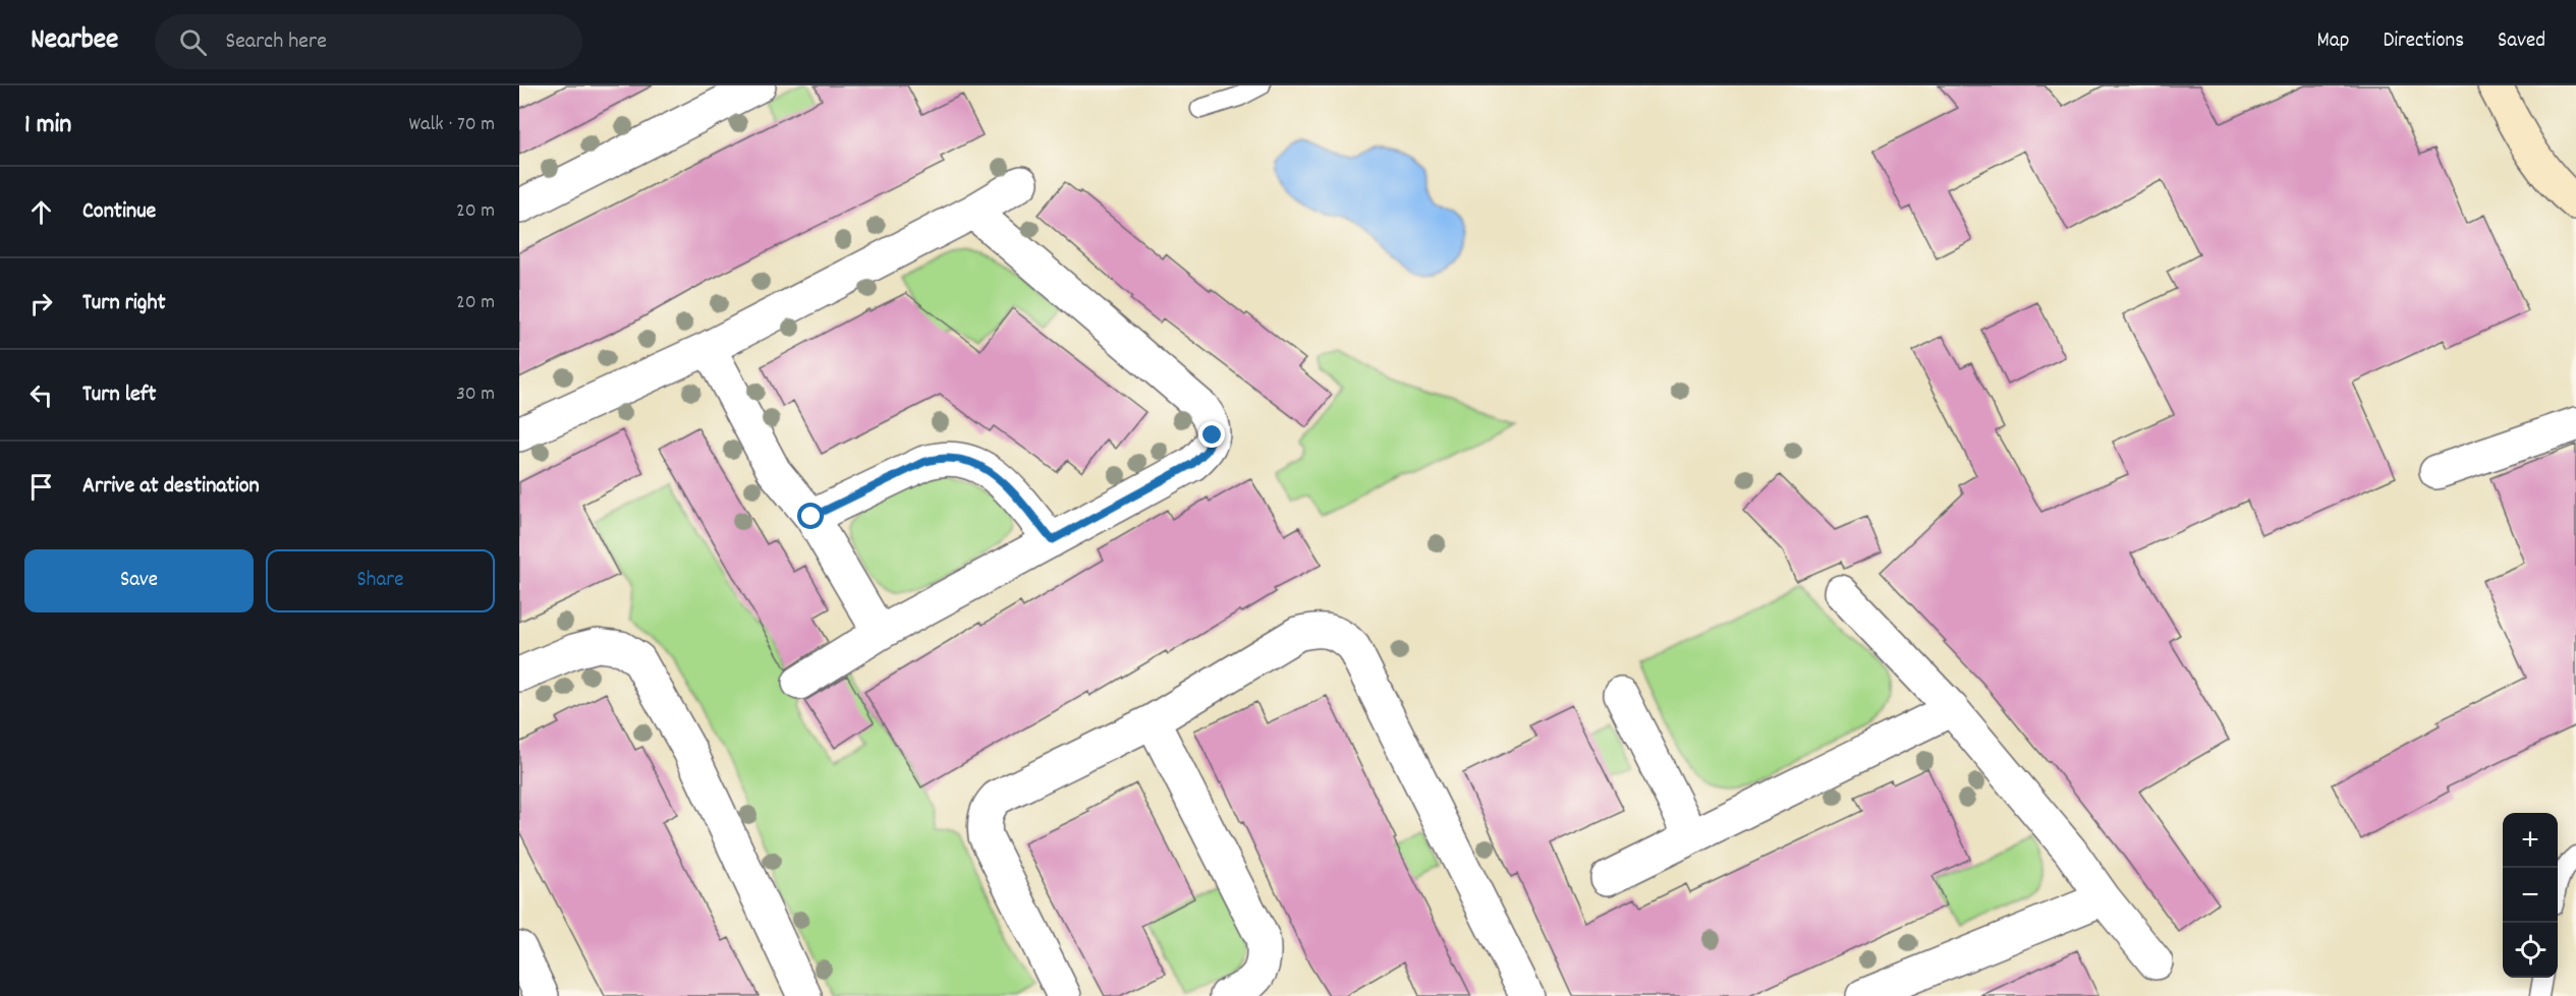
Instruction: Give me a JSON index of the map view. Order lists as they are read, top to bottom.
{
  "page": {
    "header": "Nearbee",
    "search": "Search here",
    "nav": ["Map", "Directions", "Saved"],
    "heading": ["1 min", "Walk · 70 m"],
    "list": [
      ["Continue", "20 m"],
      ["Turn right", "20 m"],
      ["Turn left", "30 m"],
      "Arrive at destination"
    ],
    "buttons": ["Save", "Share"],
    "map_buttons": ["+", "−"]
  }
}
